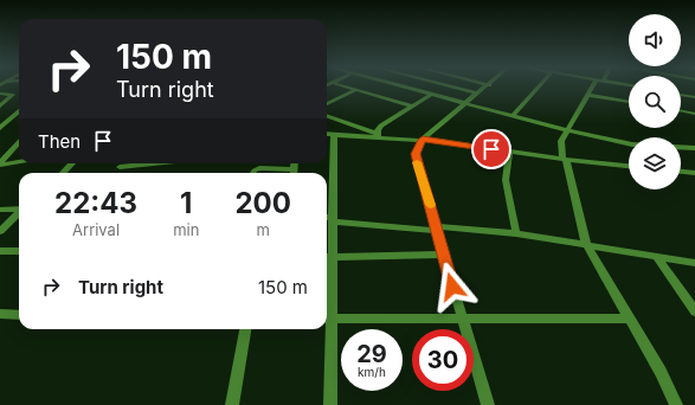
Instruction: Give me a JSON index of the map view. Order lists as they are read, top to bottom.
{
  "page": {
    "turn": ["150 m", "Turn right"],
    "then": "Then",
    "eta": [
      "22:43",
      "Arrival",
      "1",
      "min",
      "200",
      "m"
    ],
    "list": [
      {
        "name": "Turn right",
        "value": "150 m"
      }
    ],
    "speed": "29 km/h",
    "limit": "30"
  }
}
